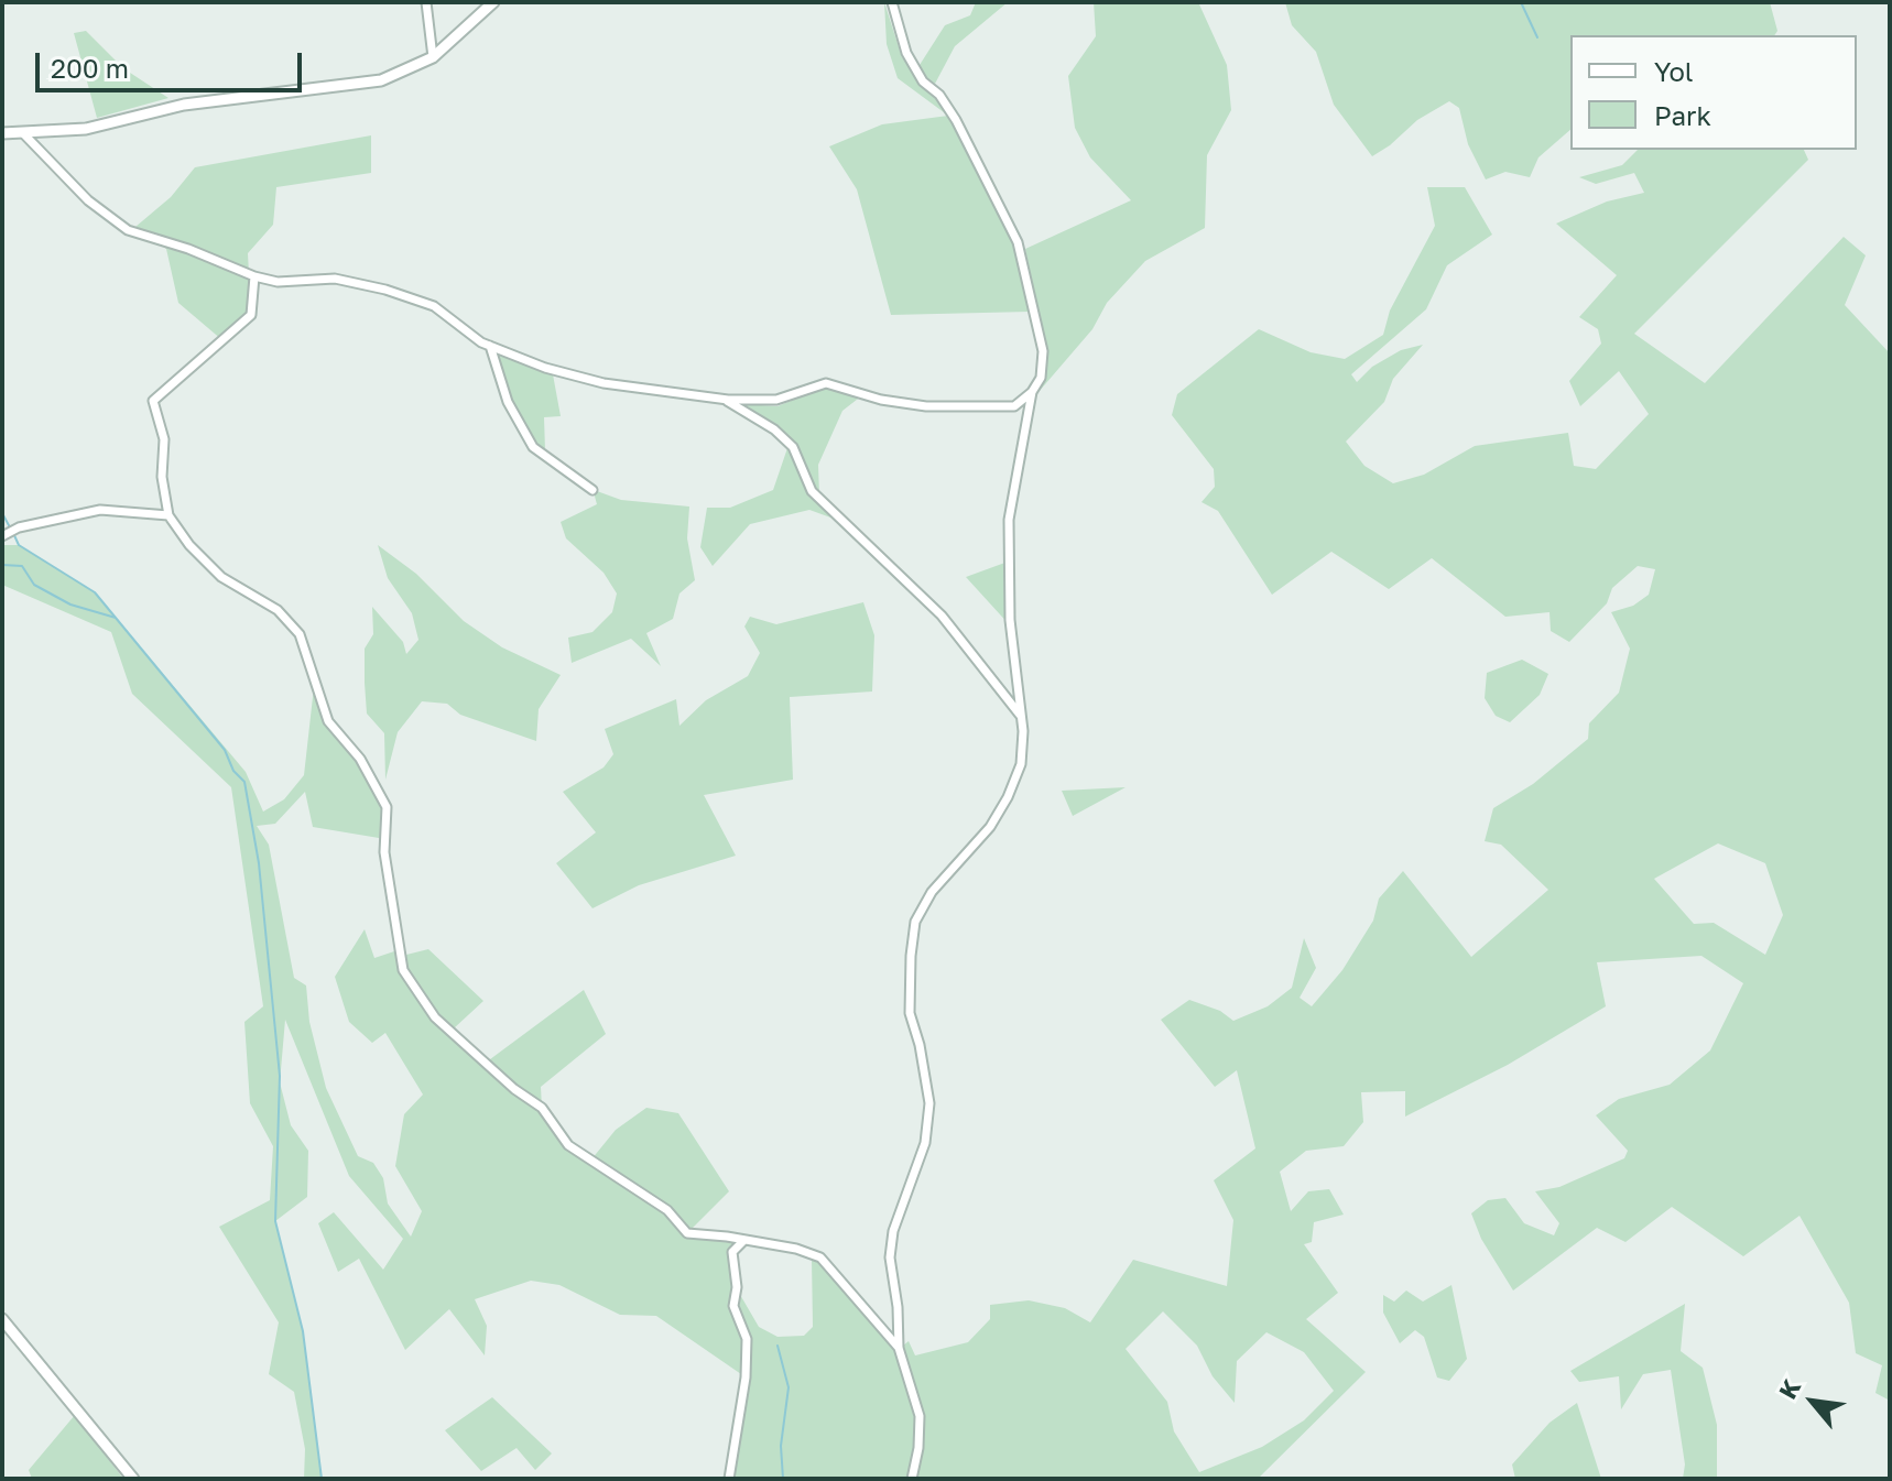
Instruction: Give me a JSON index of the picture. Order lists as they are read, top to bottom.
{
  "legend": ["Yol", "Park"],
  "scale_bar": "200 m",
  "north": "top left"
}
